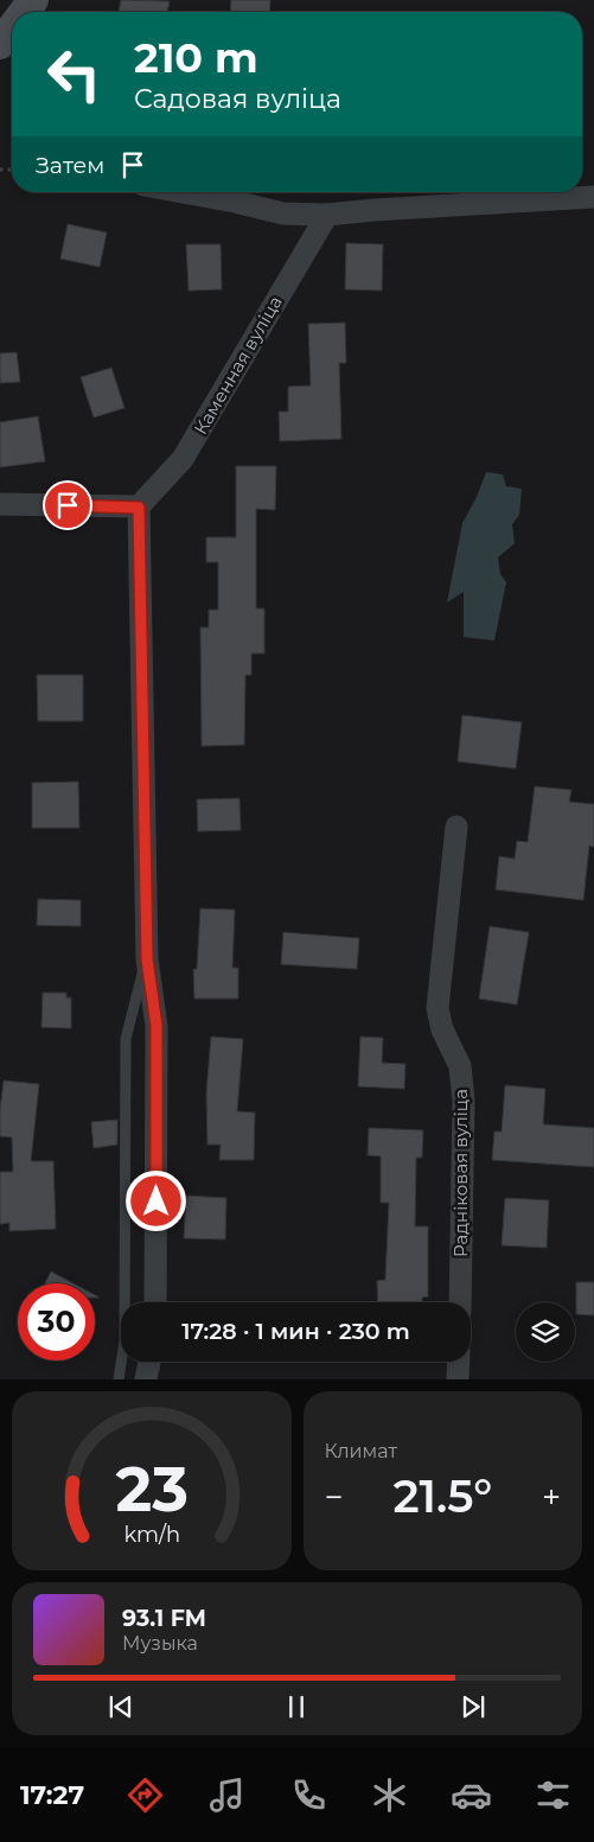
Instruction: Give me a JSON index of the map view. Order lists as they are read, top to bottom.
{
  "streets": {
    "street": ["Каменная вуліца", "Радніковая вуліца"]
  },
  "page": {
    "turn": ["210 m", "Садовая вуліца"],
    "then": "Затем",
    "limit": "30",
    "trip": "17:28 · 1 мин · 230 m",
    "tile": "Климат",
    "heat": ["−", "21.5°", "+"],
    "song": ["93.1 FM", "Музыка"],
    "tabs": "17:27",
    "gauge": ["23", "km/h"]
  }
}
